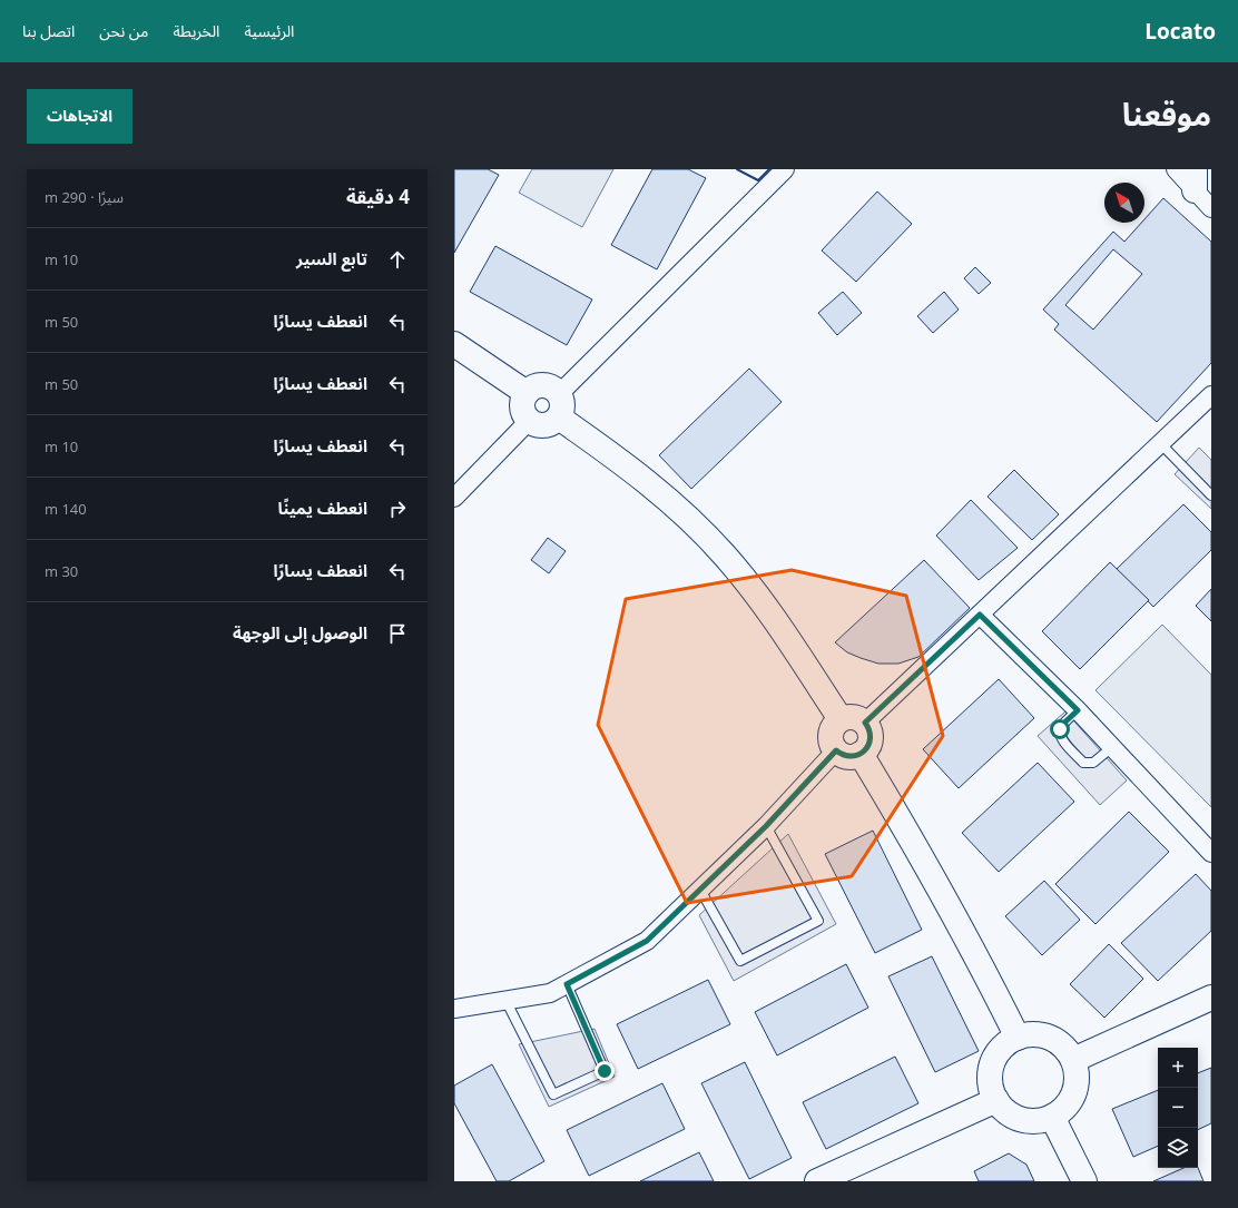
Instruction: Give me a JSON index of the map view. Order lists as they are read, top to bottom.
{
  "north": "top left",
  "page": {
    "header": "Locato",
    "nav": [
      "الرئيسية",
      "الخريطة",
      "من نحن",
      "اتصل بنا"
    ],
    "title": "موقعنا",
    "buttons": "الاتجاهات",
    "heading": ["4 دقيقة", "سيرًا · 290 m"],
    "list": [
      ["تابع السير", "10 m"],
      ["انعطف يسارًا", "50 m"],
      ["انعطف يسارًا", "50 m"],
      ["انعطف يسارًا", "10 m"],
      ["انعطف يمينًا", "140 m"],
      ["انعطف يسارًا", "30 m"],
      "الوصول إلى الوجهة"
    ],
    "map_buttons": ["+", "−"]
  }
}
